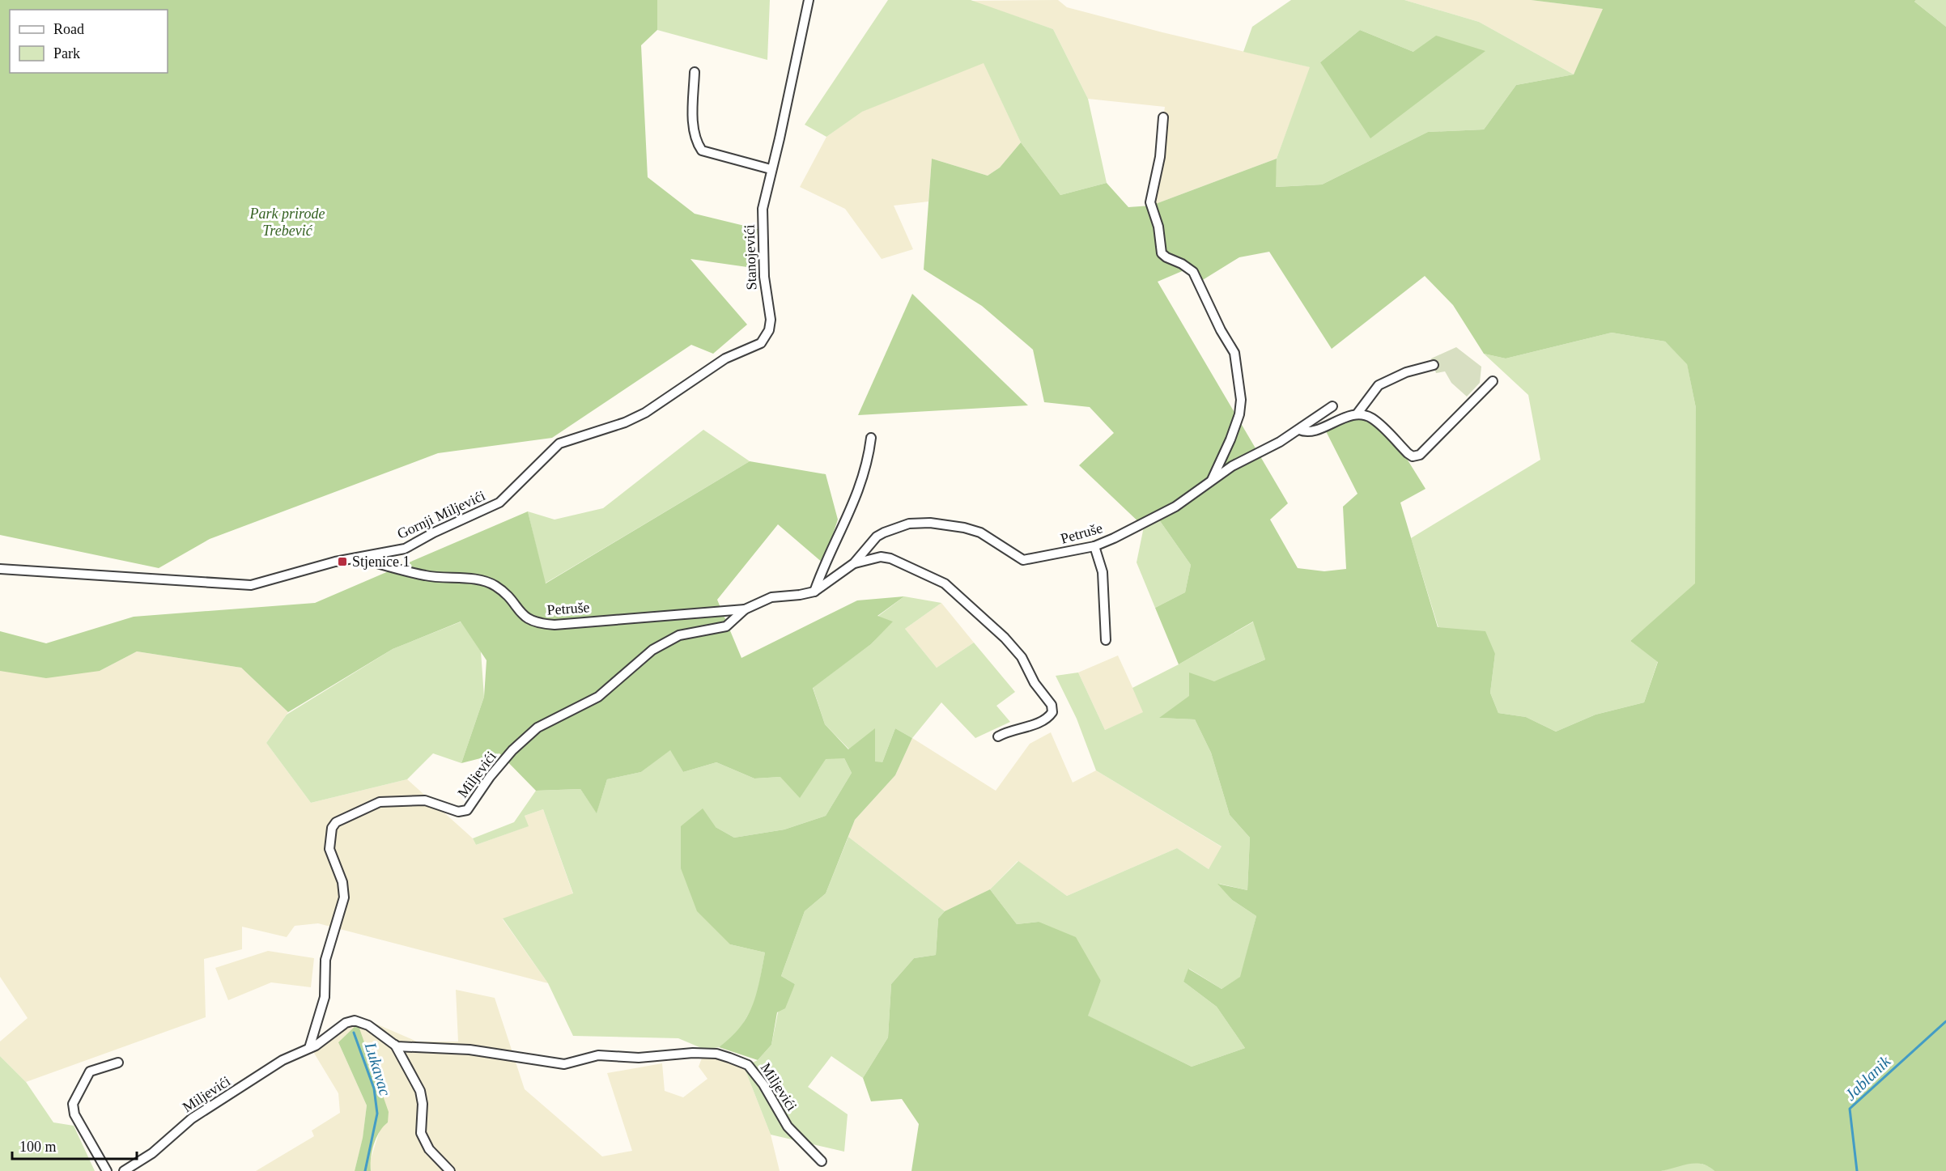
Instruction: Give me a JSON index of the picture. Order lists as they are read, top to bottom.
{
  "streets": {
    "street": [
      "Stanojevići",
      "Gornji Miljevići",
      "Petruše",
      "Miljevići"
    ]
  },
  "crossings": [
    ["Stanojevići", "Gornji Miljevići"],
    ["Gornji Miljevići", "Petruše"]
  ],
  "water": ["Lukavac", "Jablanik"],
  "parks": ["Park prirode Trebević"],
  "places": {
    "transit": ["Stjenice 1"]
  },
  "legend": ["Road", "Park"],
  "scale_bar": "100 m"
}
